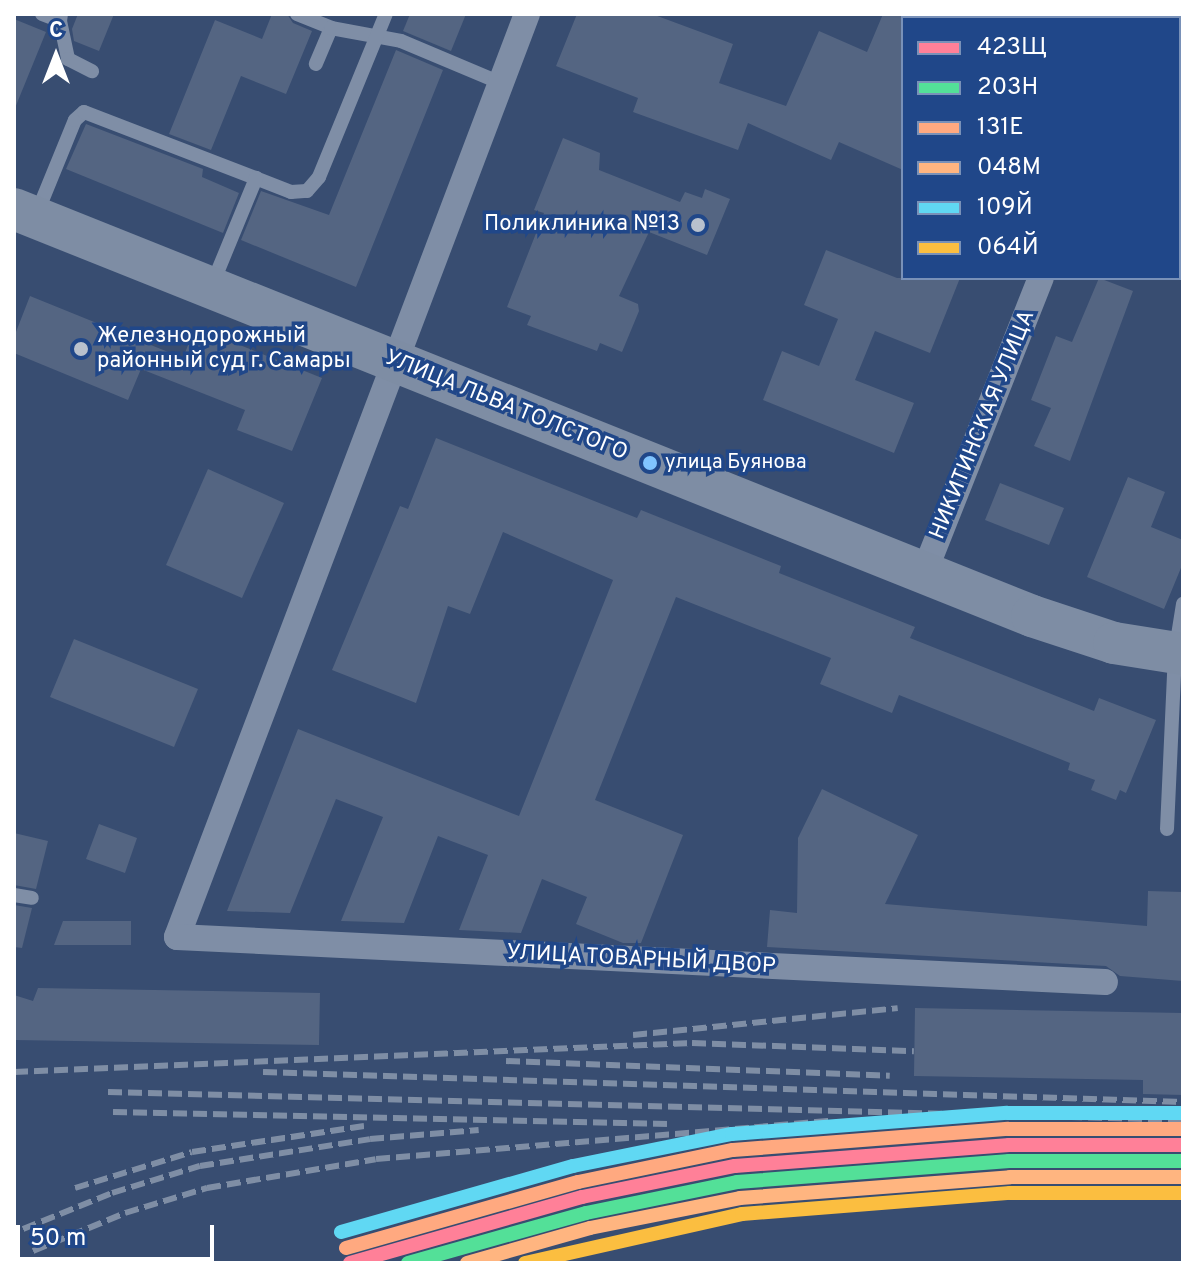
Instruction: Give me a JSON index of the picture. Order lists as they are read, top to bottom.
{
  "streets": {
    "main road": ["УЛИЦА ЛЬВА ТОЛСТОГО"],
    "street": ["НИКИТИНСКАЯ УЛИЦА", "УЛИЦА ТОВАРНЫЙ ДВОР"]
  },
  "crossings": [
    ["УЛИЦА ЛЬВА ТОЛСТОГО", "НИКИТИНСКАЯ УЛИЦА"],
    ["УЛИЦА ЛЬВА ТОЛСТОГО", "УЛИЦА ТОВАРНЫЙ ДВОР"]
  ],
  "places": ["Поликлиника №13", "Железнодорожный районный суд г. Самары", "улица Буянова"],
  "lines": [
    "transit line 109Й",
    "transit line 131Е",
    "transit line 423Щ",
    "transit line 203Н",
    "transit line 048М",
    "transit line 064Й"
  ],
  "legend": [
    "423Щ",
    "203Н",
    "131Е",
    "048М",
    "109Й",
    "064Й"
  ],
  "scale_bar": "50 m",
  "north": "top"
}
